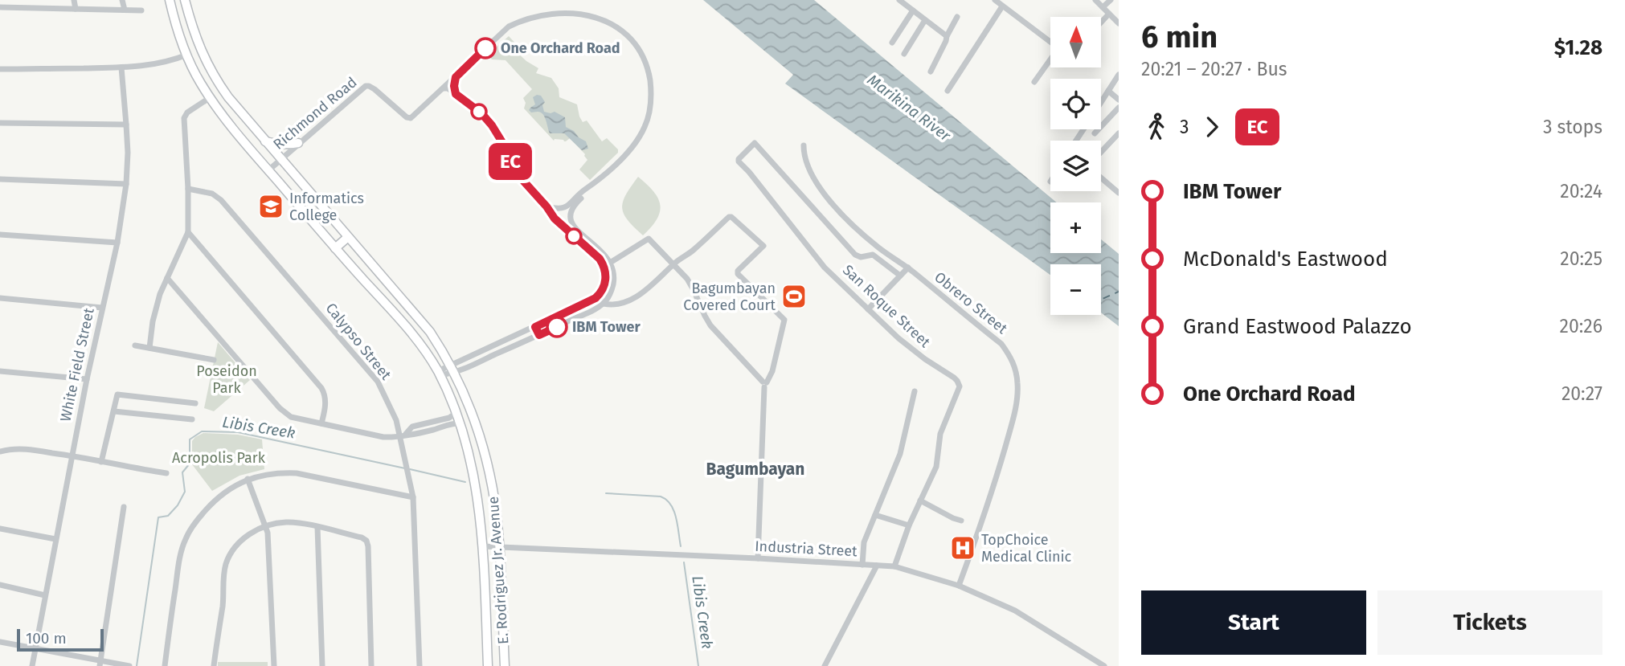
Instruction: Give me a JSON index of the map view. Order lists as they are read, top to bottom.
{
  "streets": {
    "main road": ["E. Rodriguez Jr. Avenue"],
    "street": [
      "Richmond Road",
      "Obrero Street",
      "San Roque Street",
      "Calypso Street",
      "White Field Street",
      "Industria Street"
    ]
  },
  "crossings": [
    ["Richmond Road", "E. Rodriguez Jr. Avenue"],
    ["Obrero Street", "Industria Street"],
    ["San Roque Street", "Industria Street"],
    ["Industria Street", "E. Rodriguez Jr. Avenue"]
  ],
  "districts": ["Bagumbayan"],
  "water": ["Marikina River", "Libis Creek"],
  "parks": ["Poseidon Park", "Acropolis Park"],
  "places": {
    "other": ["One Orchard Road", "IBM Tower"],
    "school or university": ["Informatics College"],
    "sports": ["Bagumbayan Covered Court"],
    "hospital": ["TopChoice Medical Clinic"]
  },
  "lines": ["bus line EC"],
  "scale_bar": "100 m",
  "north": "top",
  "page": {
    "on_map": "EC",
    "heading": ["6 min", "20:21 – 20:27 · Bus", "$1.28"],
    "map_buttons": ["+", "−"],
    "legs": ["3", "EC", "3 stops"],
    "list": [
      {
        "name": "IBM Tower",
        "value": "20:24"
      },
      {
        "name": "McDonald's Eastwood",
        "value": "20:25"
      },
      {
        "name": "Grand Eastwood Palazzo",
        "value": "20:26"
      },
      {
        "name": "One Orchard Road",
        "value": "20:27"
      }
    ],
    "buttons": ["Start", "Tickets"],
    "scale": "100 m"
  }
}
